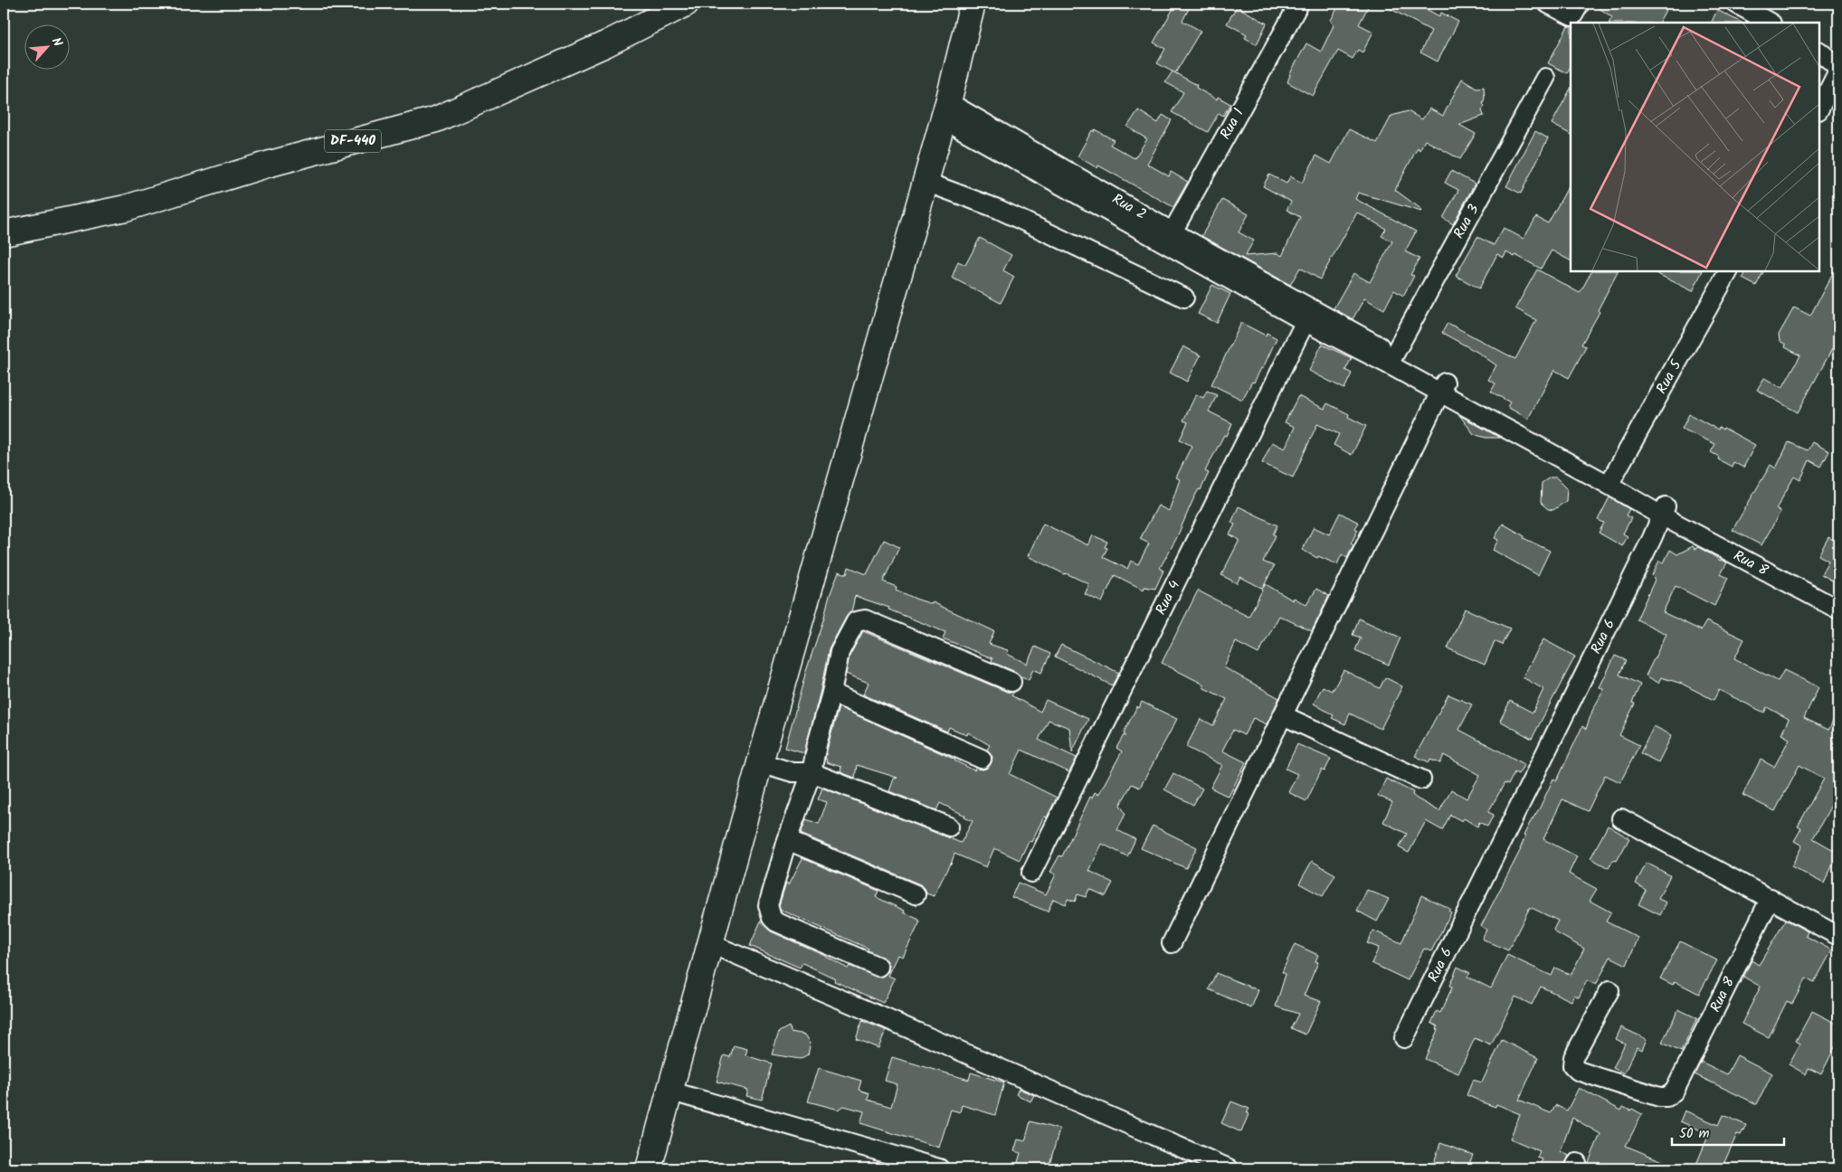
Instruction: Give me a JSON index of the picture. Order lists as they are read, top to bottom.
{
  "streets": {
    "street": [
      "Rua 1",
      "DF-440",
      "Rua 2",
      "Rua 3",
      "Rua 5",
      "Rua 8",
      "Rua 4",
      "Rua 6"
    ]
  },
  "crossings": [
    ["Rua 1", "Rua 2"],
    ["Rua 2", "Rua 4"],
    ["Rua 8", "Rua 6"]
  ],
  "scale_bar": "50 m",
  "north": "top right"
}
